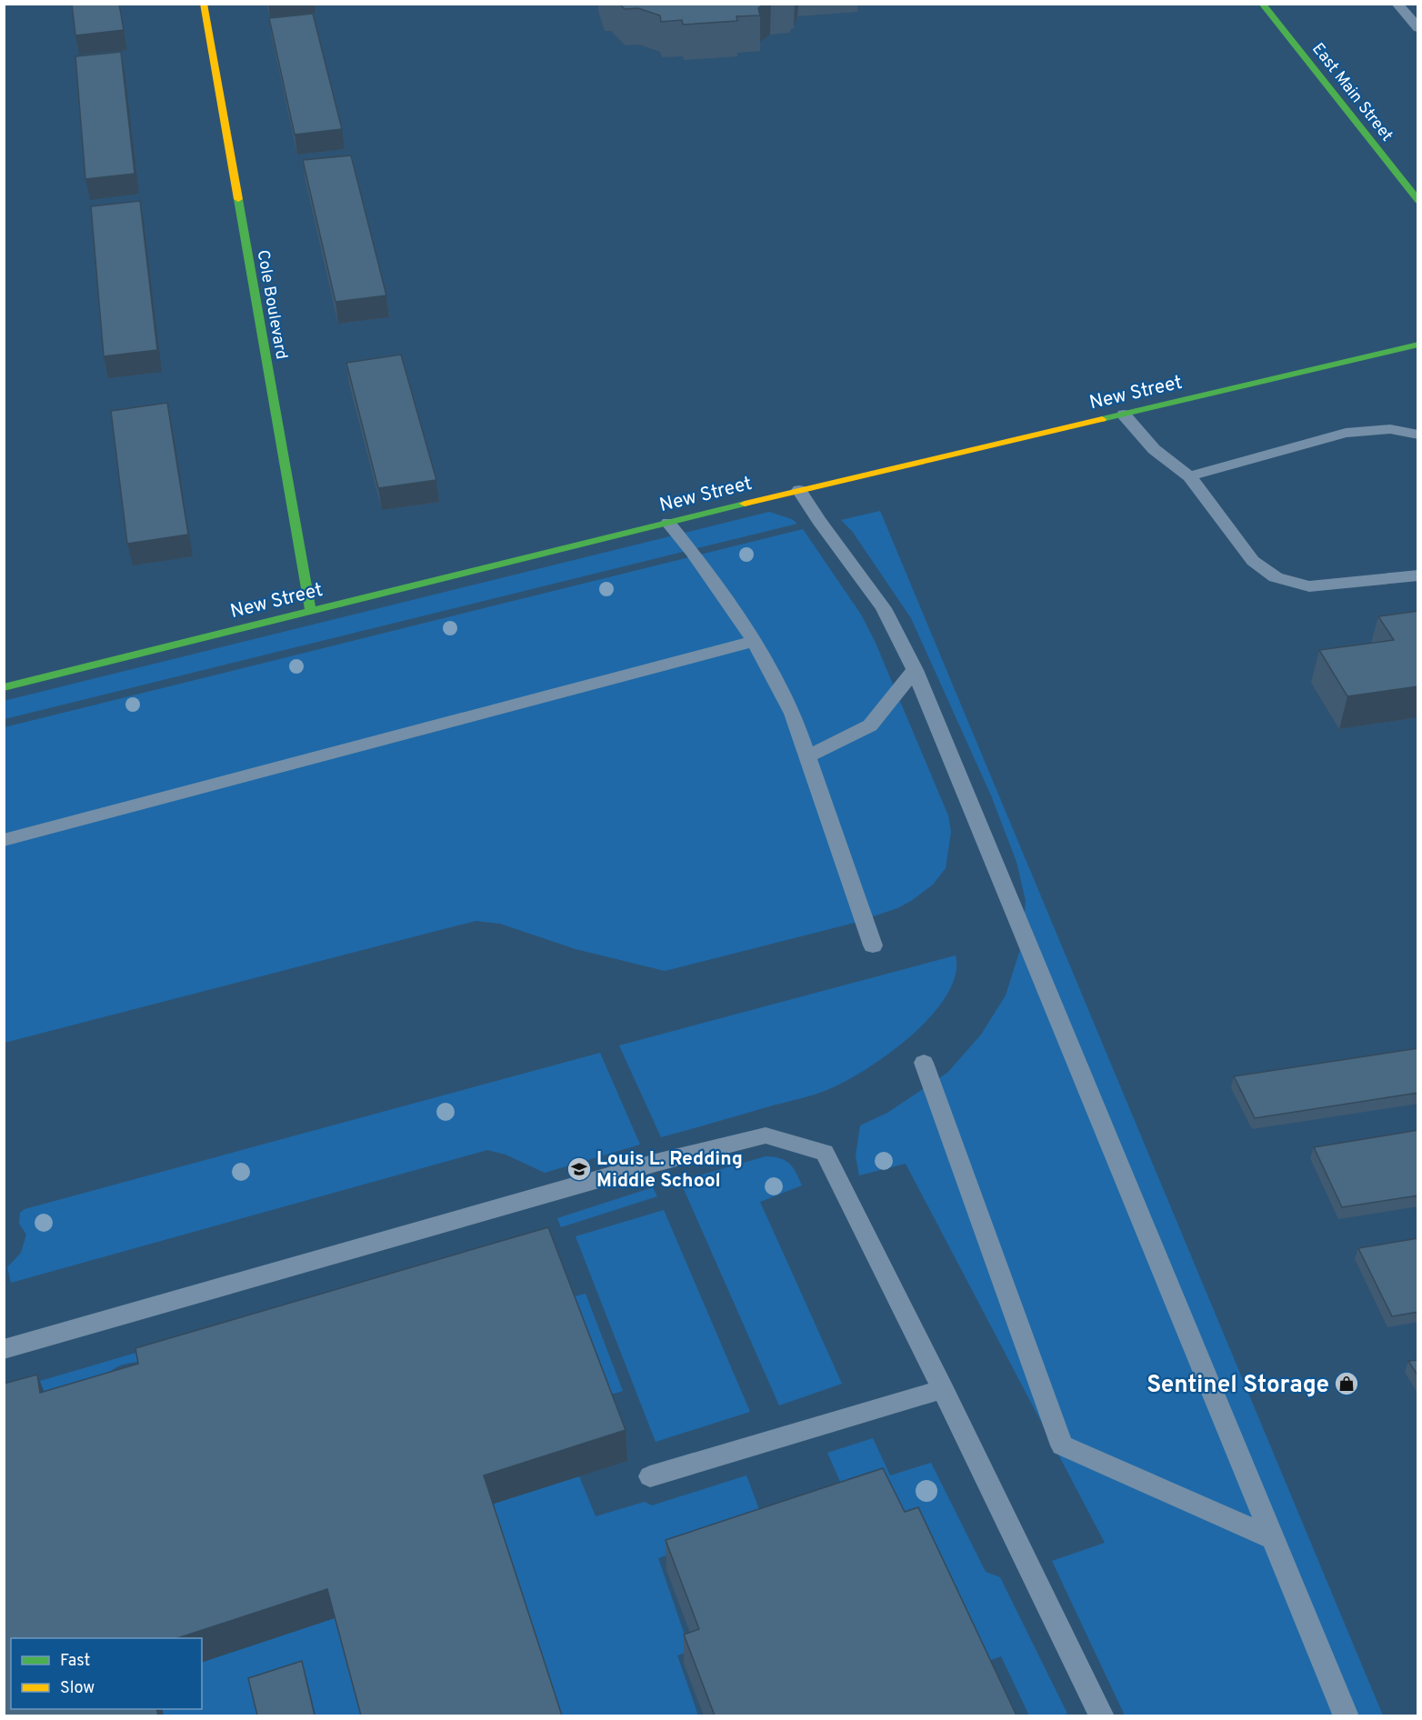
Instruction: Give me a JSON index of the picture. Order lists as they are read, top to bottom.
{
  "streets": {
    "street": ["East Main Street", "Cole Boulevard", "New Street"]
  },
  "crossings": [
    ["Cole Boulevard", "New Street"]
  ],
  "places": {
    "school or university": ["Louis L. Redding Middle School"],
    "shop": ["Sentinel Storage"]
  },
  "legend": ["Fast", "Slow"]
}
